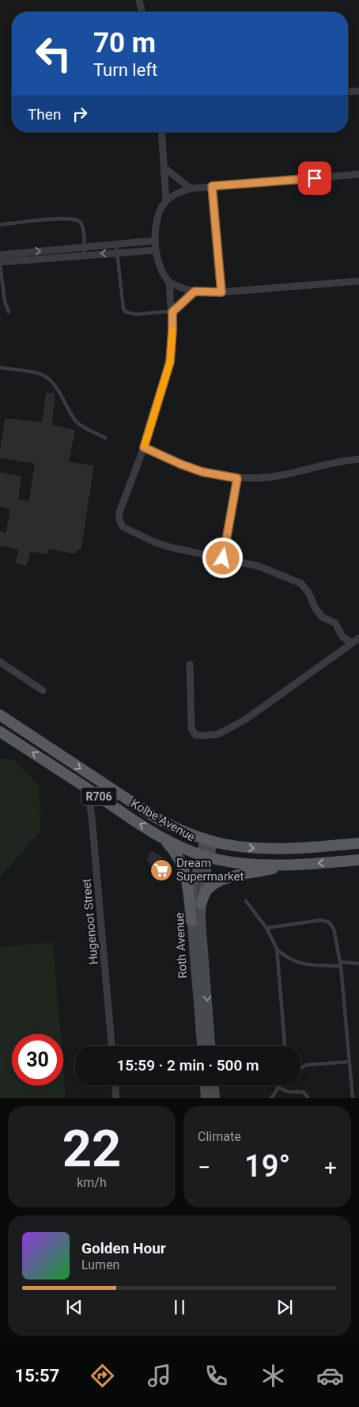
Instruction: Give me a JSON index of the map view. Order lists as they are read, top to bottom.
{
  "streets": {
    "main road": ["R706", "Kolbe Avenue"],
    "street": ["Hugenoot Street", "Roth Avenue"]
  },
  "crossings": [
    ["Kolbe Avenue", "Hugenoot Street"],
    ["Kolbe Avenue", "Roth Avenue"]
  ],
  "places": {
    "supermarket": ["Dream Supermarket"]
  },
  "page": {
    "turn": ["70 m", "Turn left"],
    "then": "Then",
    "limit": "30",
    "trip": "15:59 · 2 min · 500 m",
    "tile": [
      ["22", "km/h"],
      "Climate"
    ],
    "heat": ["−", "19°", "+"],
    "song": ["Golden Hour", "Lumen"],
    "tabs": "15:57"
  }
}
